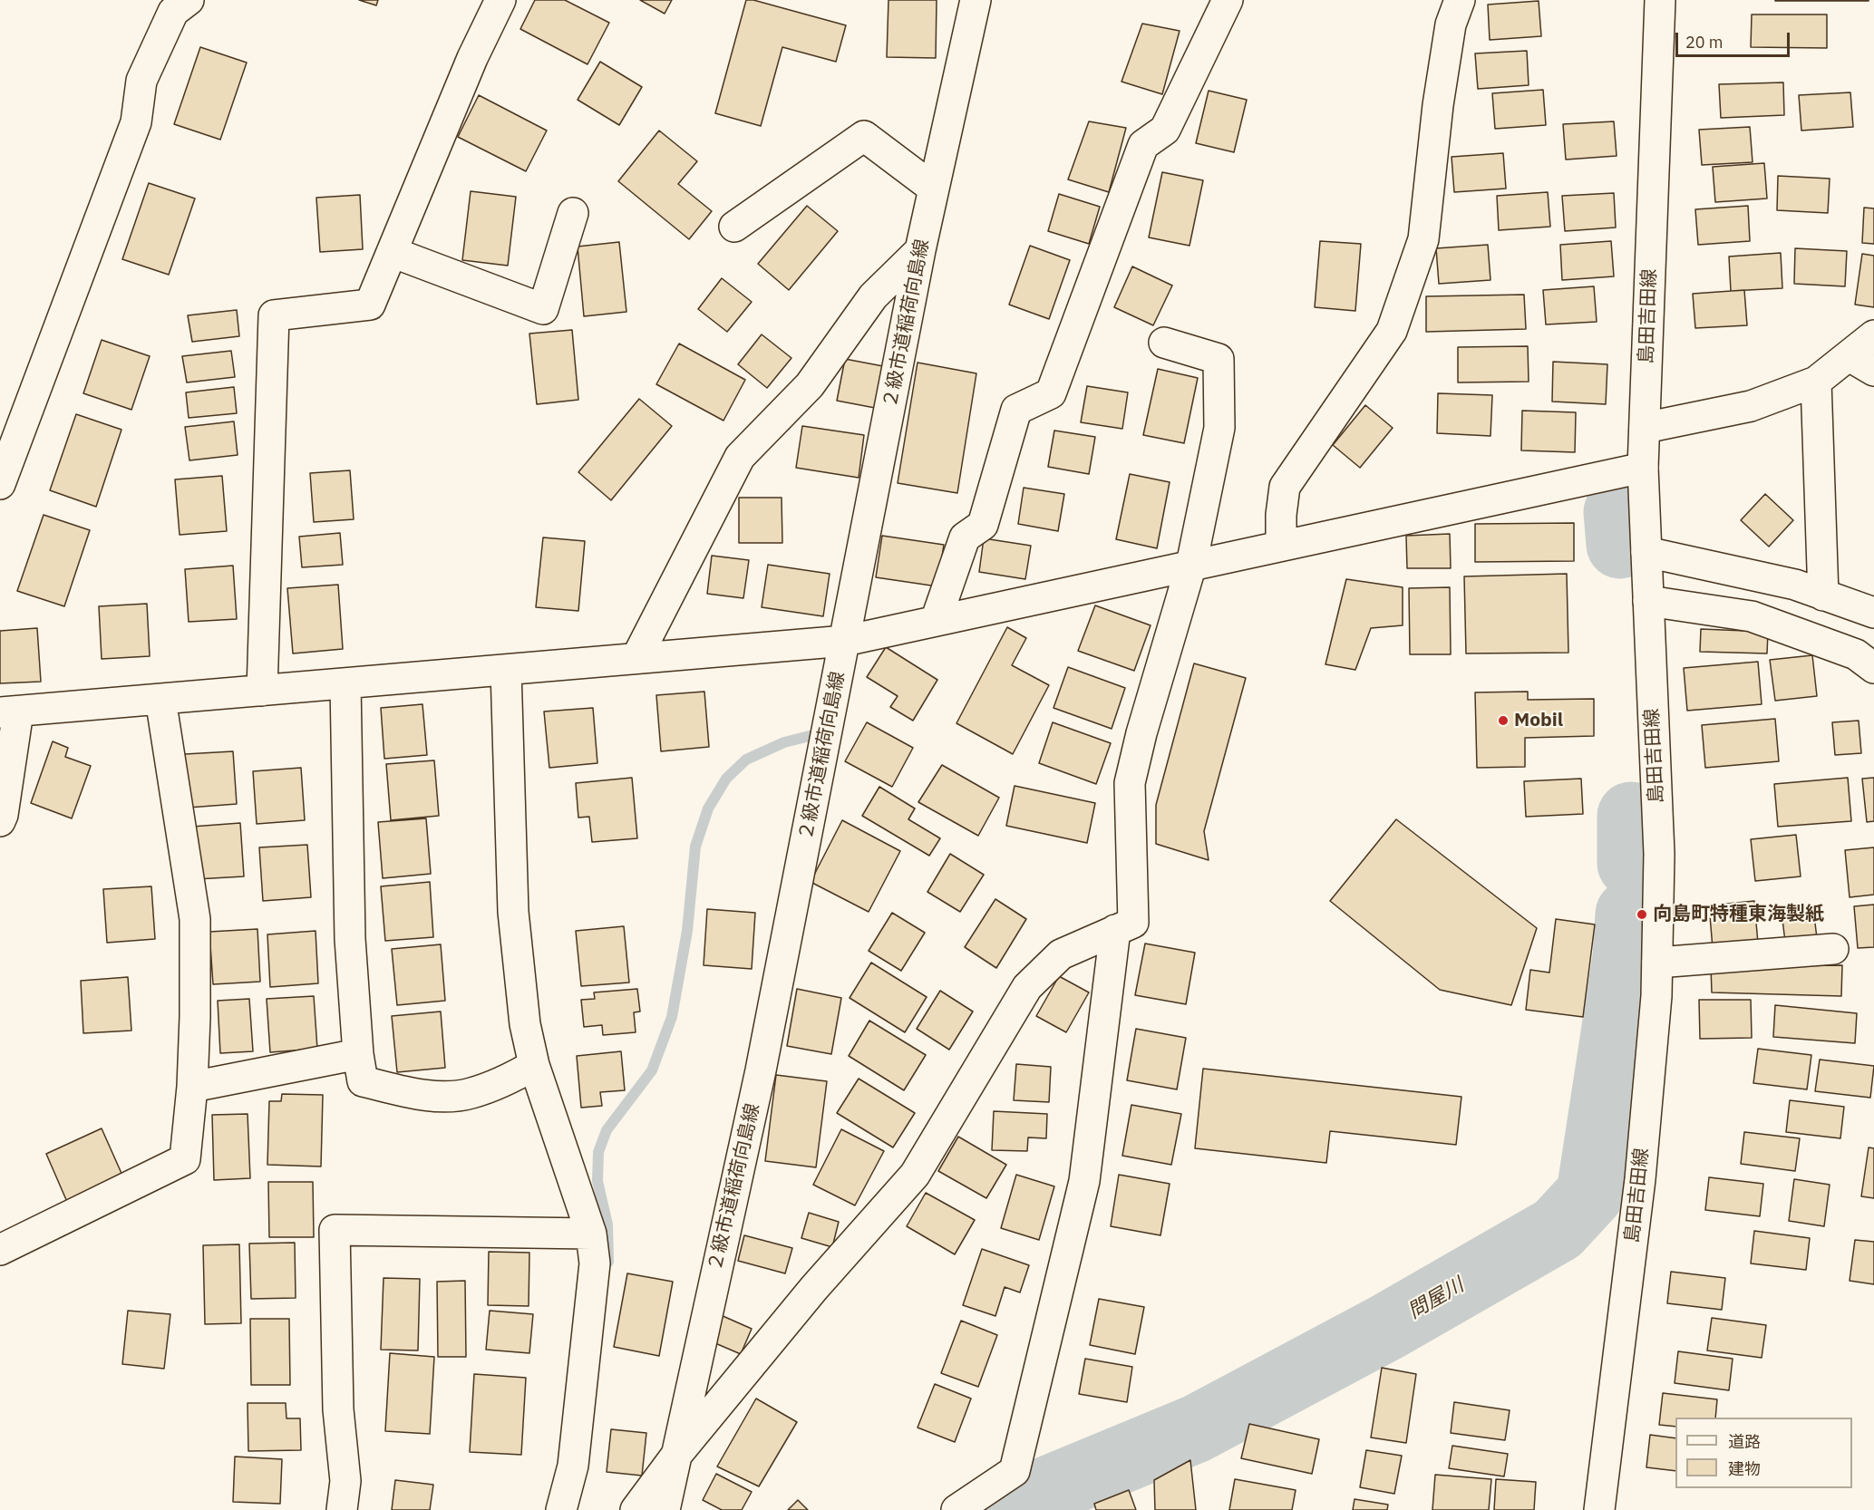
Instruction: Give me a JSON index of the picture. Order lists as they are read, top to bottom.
{
  "streets": {
    "street": ["島田吉田線", "２級市道稲荷向島線"]
  },
  "water": ["問屋川"],
  "places": ["Mobil", "向島町特種東海製紙"],
  "legend": ["道路", "建物"],
  "scale_bar": "20 m"
}
